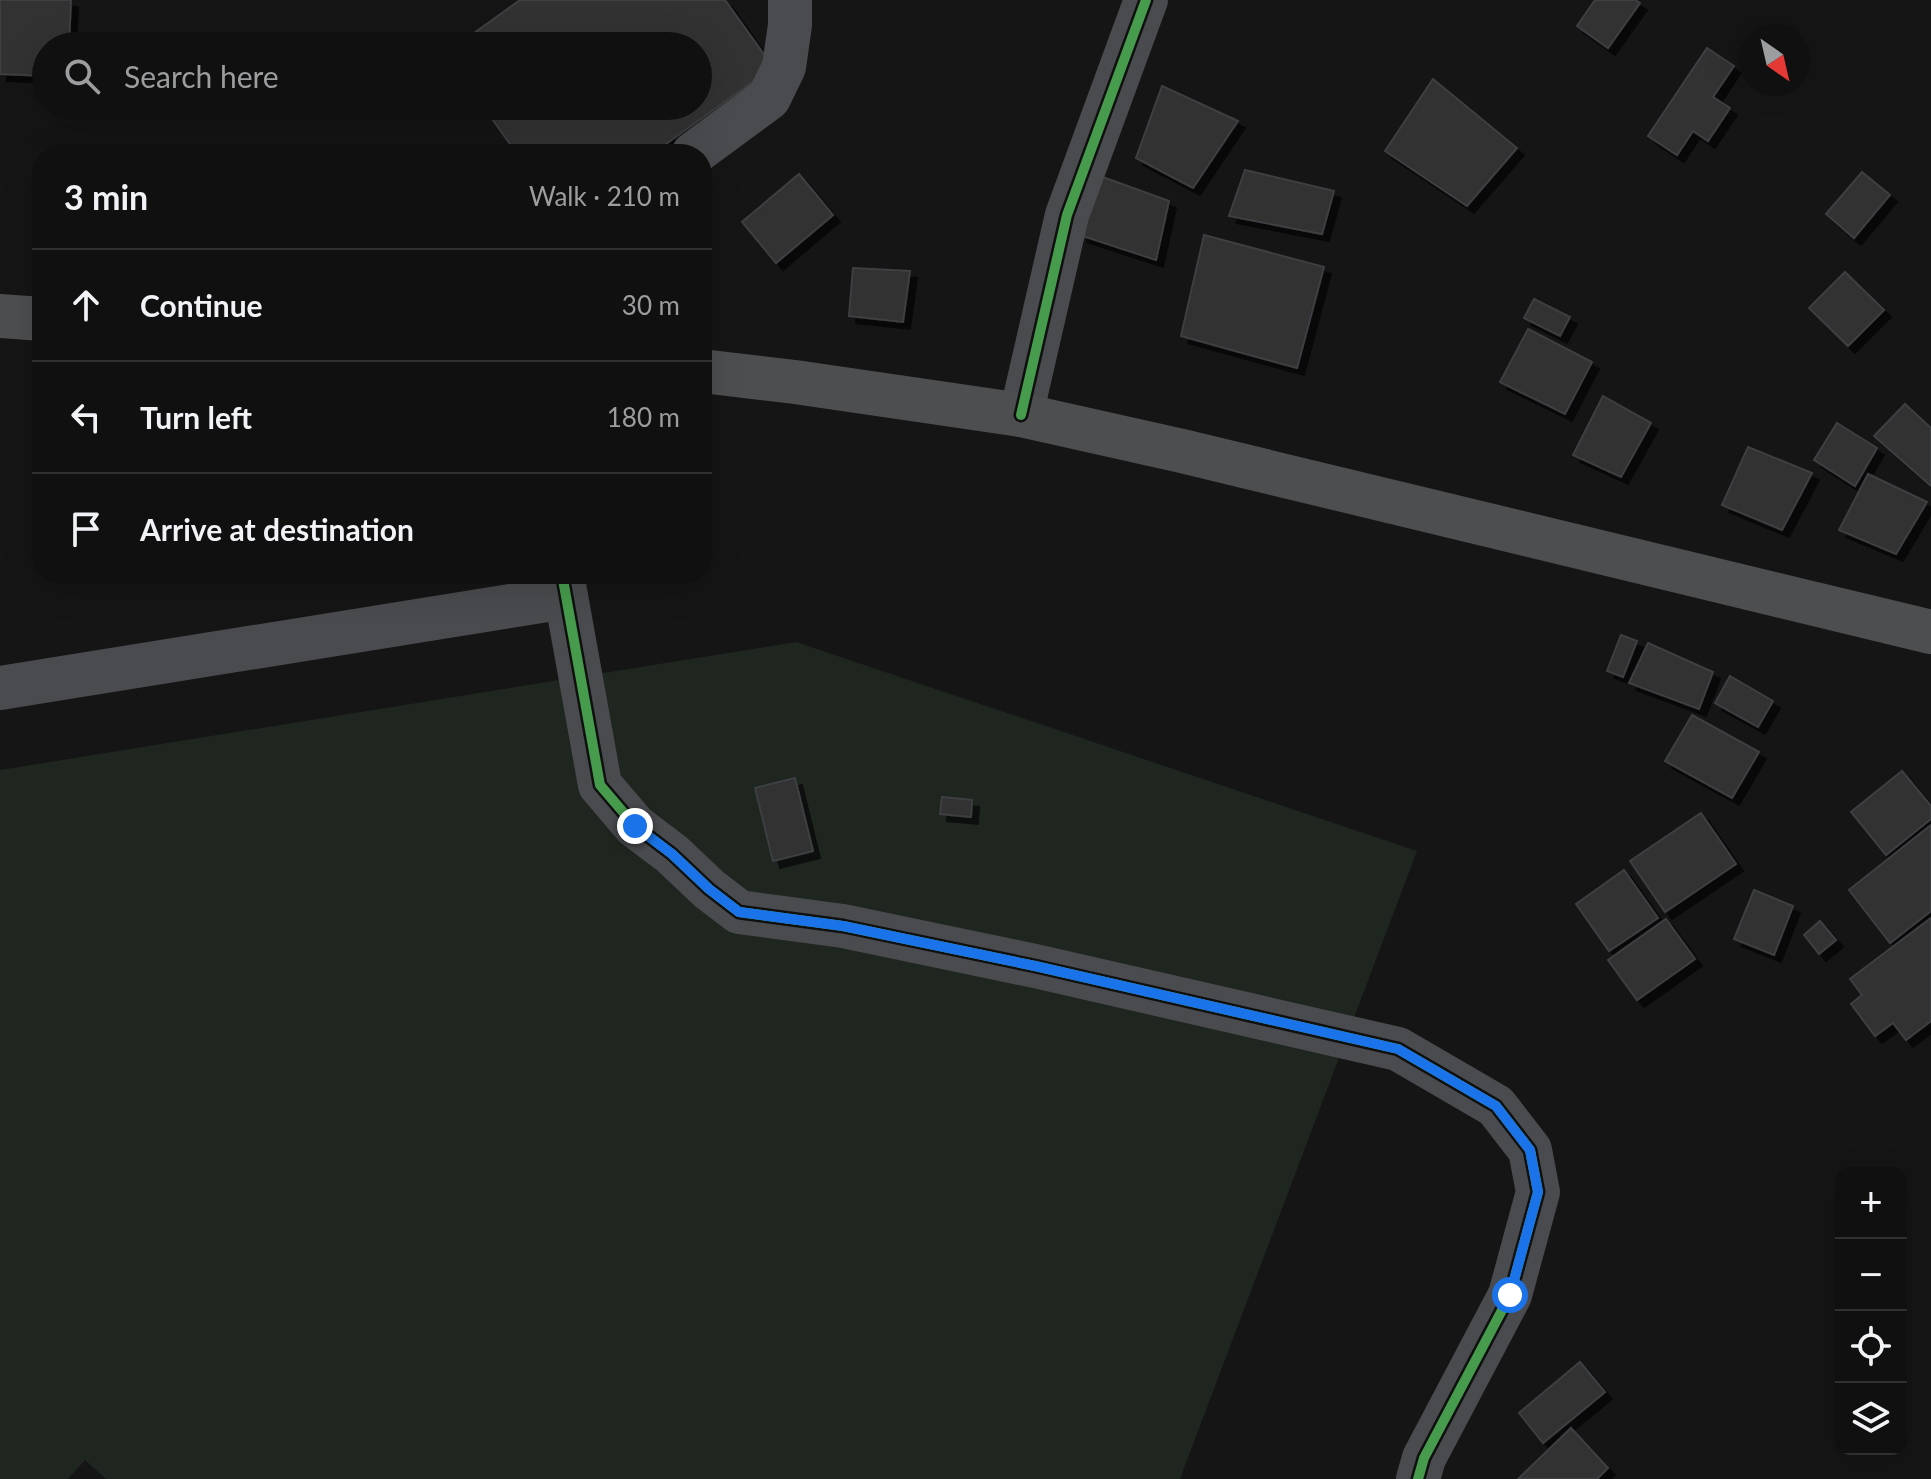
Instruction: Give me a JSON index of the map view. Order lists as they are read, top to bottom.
{
  "north": "bottom right",
  "page": {
    "search": "Search here",
    "heading": ["3 min", "Walk · 210 m"],
    "list": [
      ["Continue", "30 m"],
      ["Turn left", "180 m"],
      "Arrive at destination"
    ],
    "map_buttons": ["+", "−"]
  }
}
